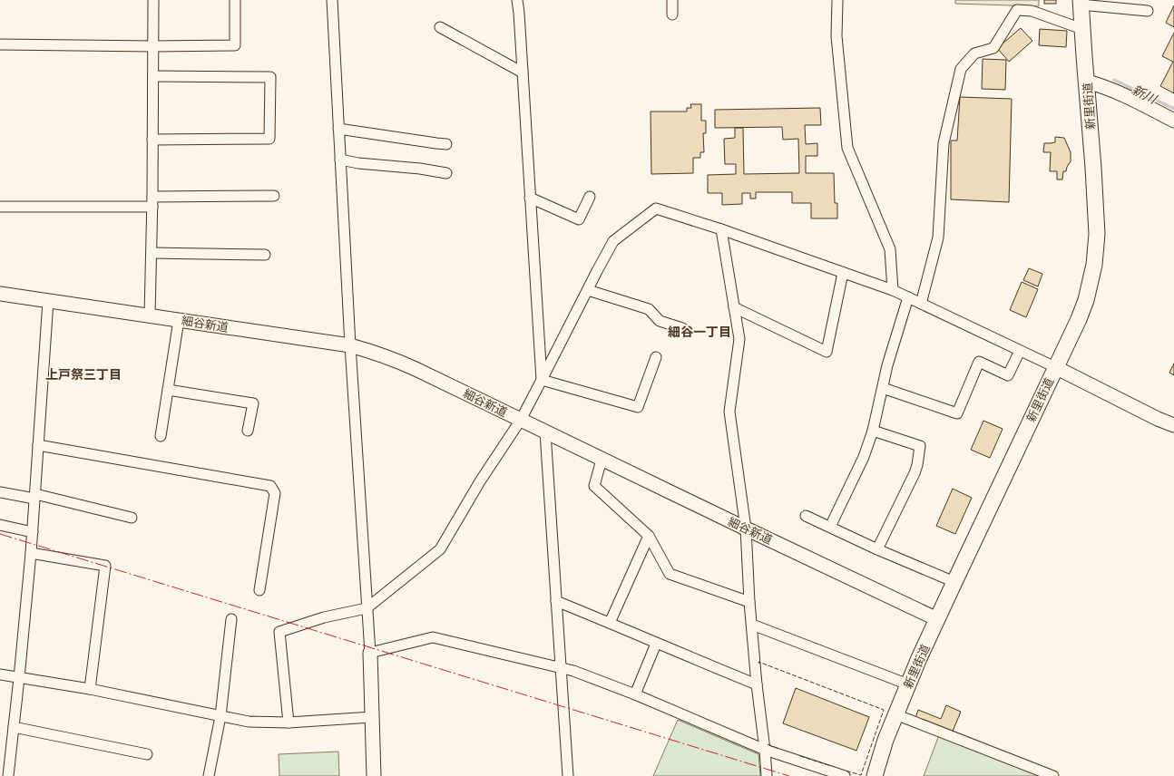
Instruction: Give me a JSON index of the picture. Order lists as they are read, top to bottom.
{
  "streets": {
    "main road": ["新里街道"],
    "street": ["細谷新道"]
  },
  "crossings": [
    ["新里街道", "細谷新道"]
  ],
  "districts": ["細谷一丁目", "上戸祭三丁目"],
  "water": ["新川"]
}
